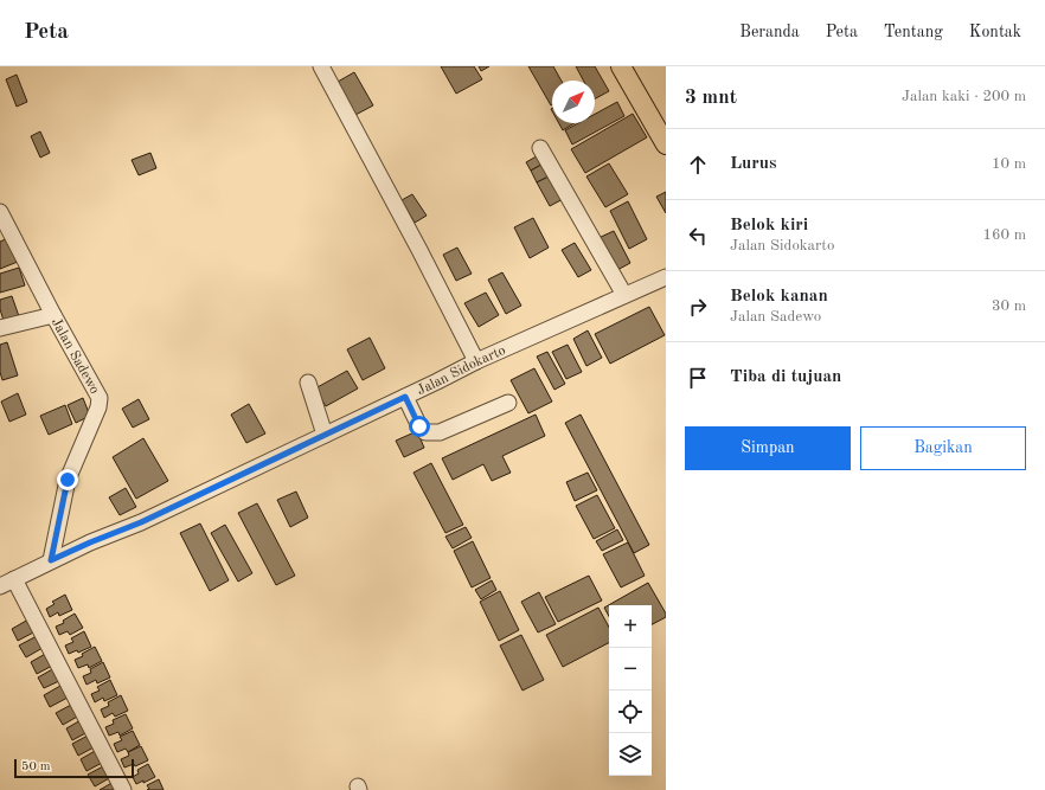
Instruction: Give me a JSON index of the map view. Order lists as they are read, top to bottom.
{
  "streets": {
    "street": ["Jalan Sadewo", "Jalan Sidokarto"]
  },
  "crossings": [
    ["Jalan Sadewo", "Jalan Sidokarto"]
  ],
  "scale_bar": "50 m",
  "north": "top right",
  "page": {
    "header": "Peta",
    "nav": [
      "Beranda",
      "Peta",
      "Tentang",
      "Kontak"
    ],
    "heading": ["3 mnt", "Jalan kaki · 200 m"],
    "list": [
      ["Lurus", "10 m"],
      ["Belok kiri", "Jalan Sidokarto", "160 m"],
      ["Belok kanan", "Jalan Sadewo", "30 m"],
      "Tiba di tujuan"
    ],
    "buttons": ["Simpan", "Bagikan"],
    "map_buttons": ["+", "−"],
    "scale": "50 m"
  }
}
